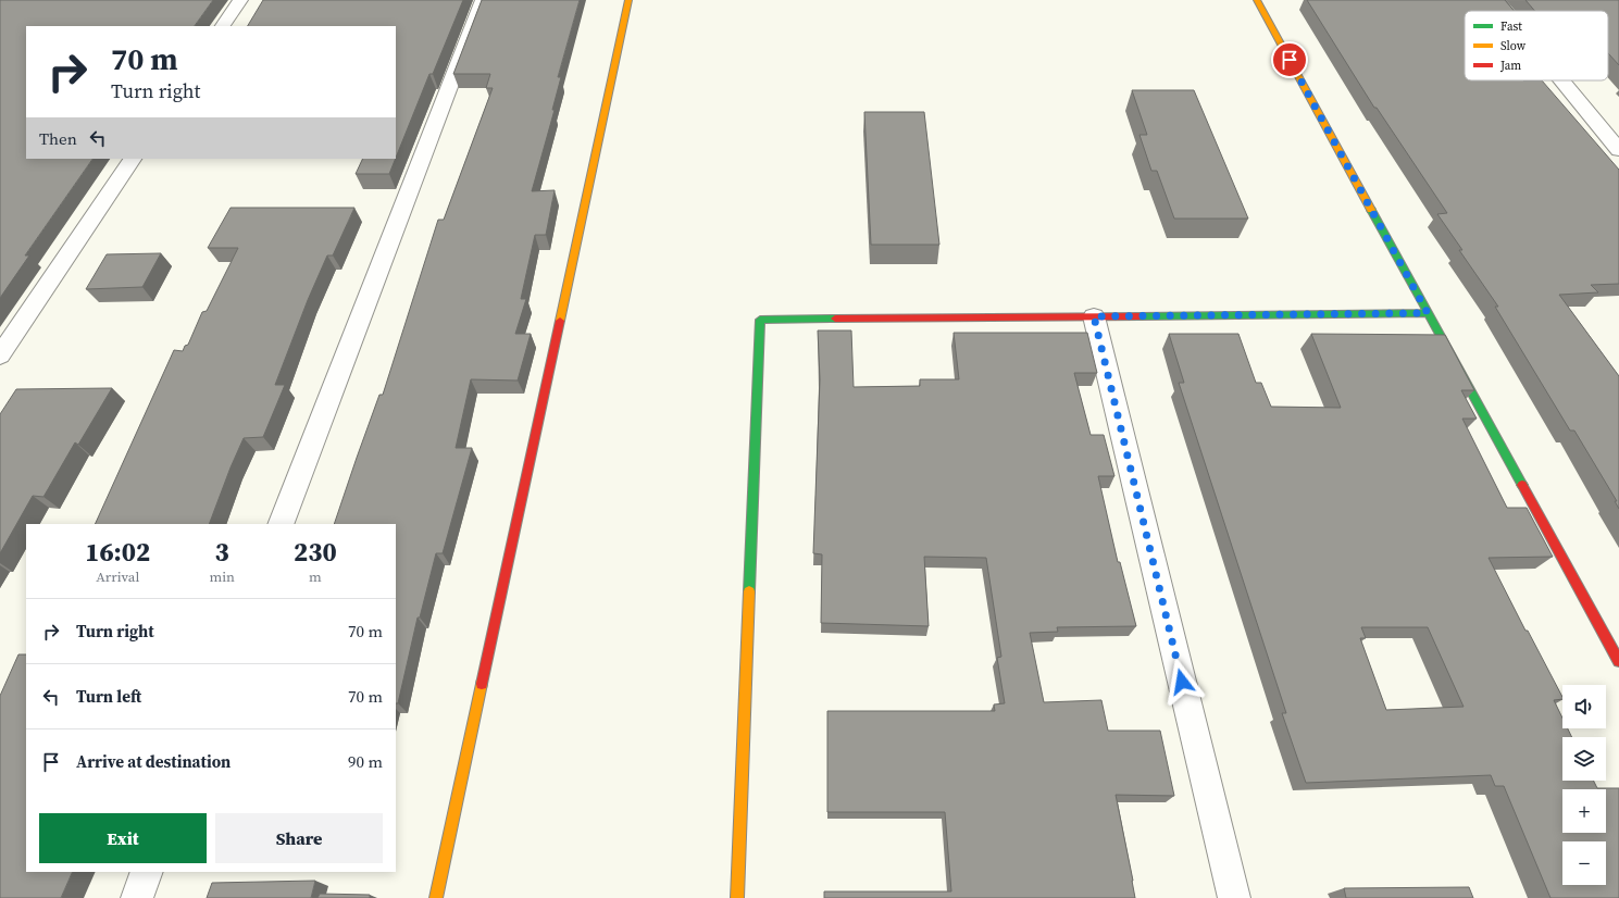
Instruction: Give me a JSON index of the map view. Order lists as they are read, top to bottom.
{
  "legend": ["Fast", "Slow", "Jam"],
  "page": {
    "turn": ["70 m", "Turn right"],
    "then": "Then",
    "eta": [
      "16:02",
      "Arrival",
      "3",
      "min",
      "230",
      "m"
    ],
    "list": [
      {
        "name": "Turn right",
        "value": "70 m"
      },
      {
        "name": "Turn left",
        "value": "70 m"
      },
      {
        "name": "Arrive at destination",
        "value": "90 m"
      }
    ],
    "map_buttons": ["+", "−"],
    "buttons": ["Exit", "Share"]
  }
}
